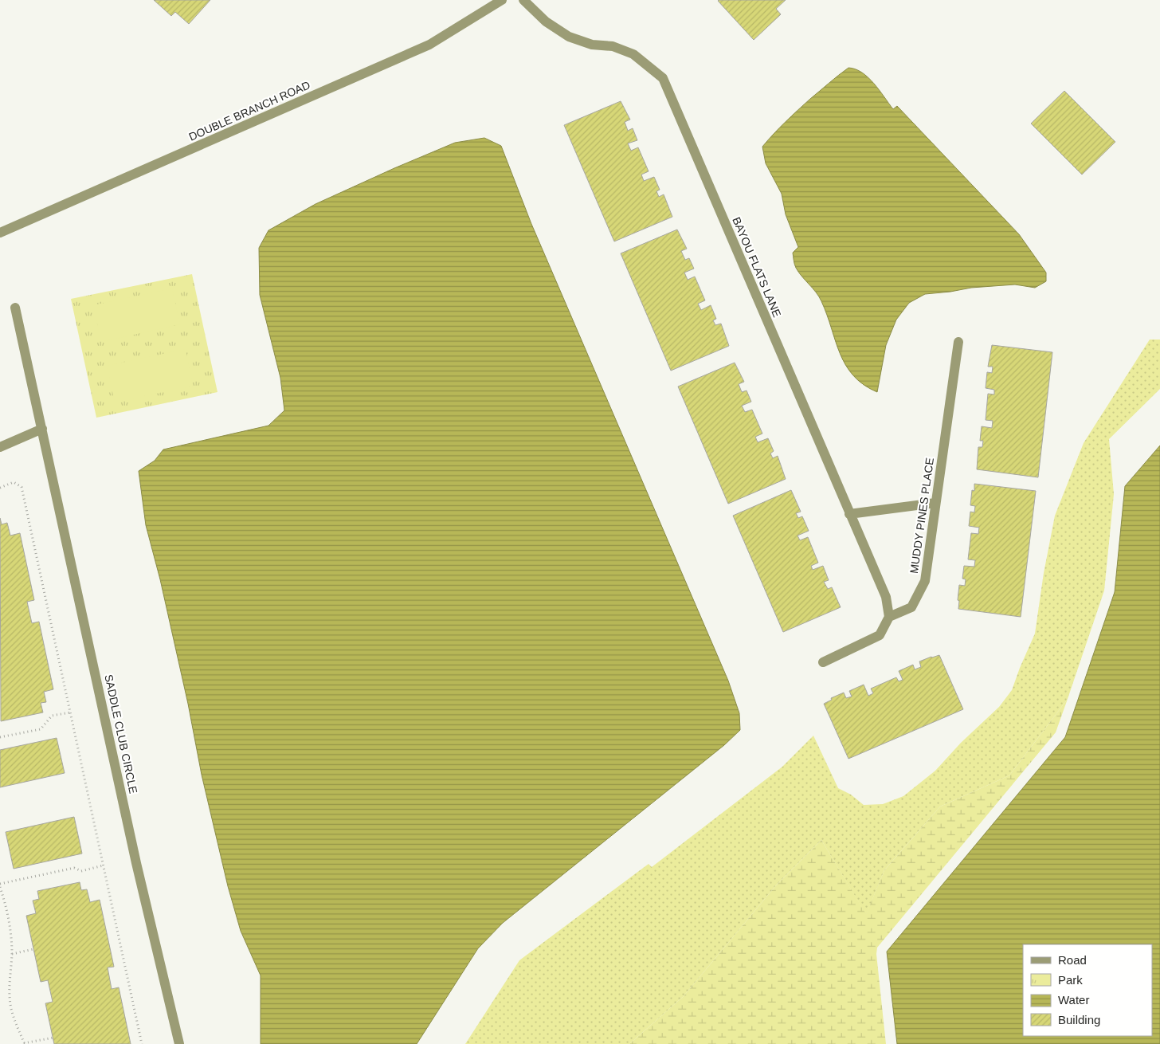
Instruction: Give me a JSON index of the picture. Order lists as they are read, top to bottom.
{
  "streets": {
    "street": [
      "DOUBLE BRANCH ROAD",
      "BAYOU FLATS LANE",
      "MUDDY PINES PLACE",
      "SADDLE CLUB CIRCLE"
    ]
  },
  "crossings": [
    ["BAYOU FLATS LANE", "MUDDY PINES PLACE"]
  ],
  "legend": [
    "Road",
    "Park",
    "Water",
    "Building"
  ]
}
